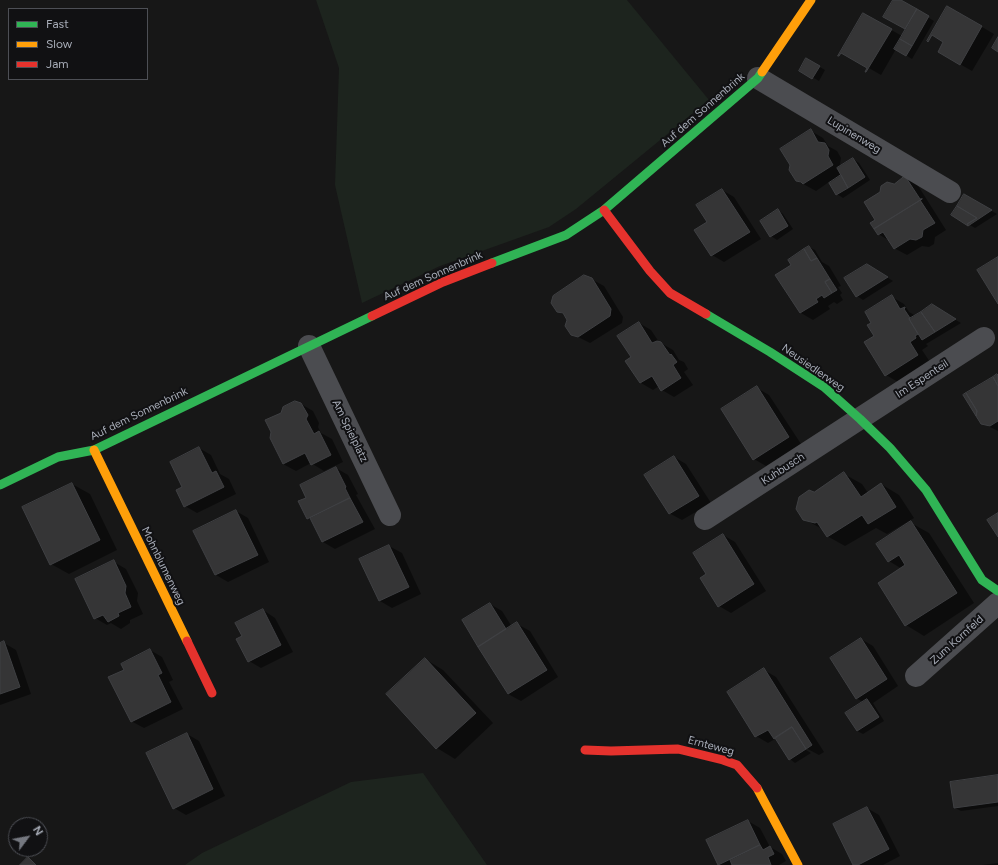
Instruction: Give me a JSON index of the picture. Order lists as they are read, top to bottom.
{
  "streets": {
    "street": [
      "Auf dem Sonnenbrink",
      "Lupinenweg",
      "Neusiedlerweg",
      "Im Espenteil",
      "Am Spielplatz",
      "Kuhbusch",
      "Mohnblumenweg",
      "Zum Kornfeld",
      "Ernteweg"
    ]
  },
  "crossings": [
    ["Auf dem Sonnenbrink", "Lupinenweg"],
    ["Auf dem Sonnenbrink", "Neusiedlerweg"],
    ["Auf dem Sonnenbrink", "Am Spielplatz"],
    ["Auf dem Sonnenbrink", "Mohnblumenweg"],
    ["Neusiedlerweg", "Im Espenteil"],
    ["Neusiedlerweg", "Kuhbusch"],
    ["Im Espenteil", "Kuhbusch"]
  ],
  "legend": ["Fast", "Slow", "Jam"],
  "north": "top right"
}
